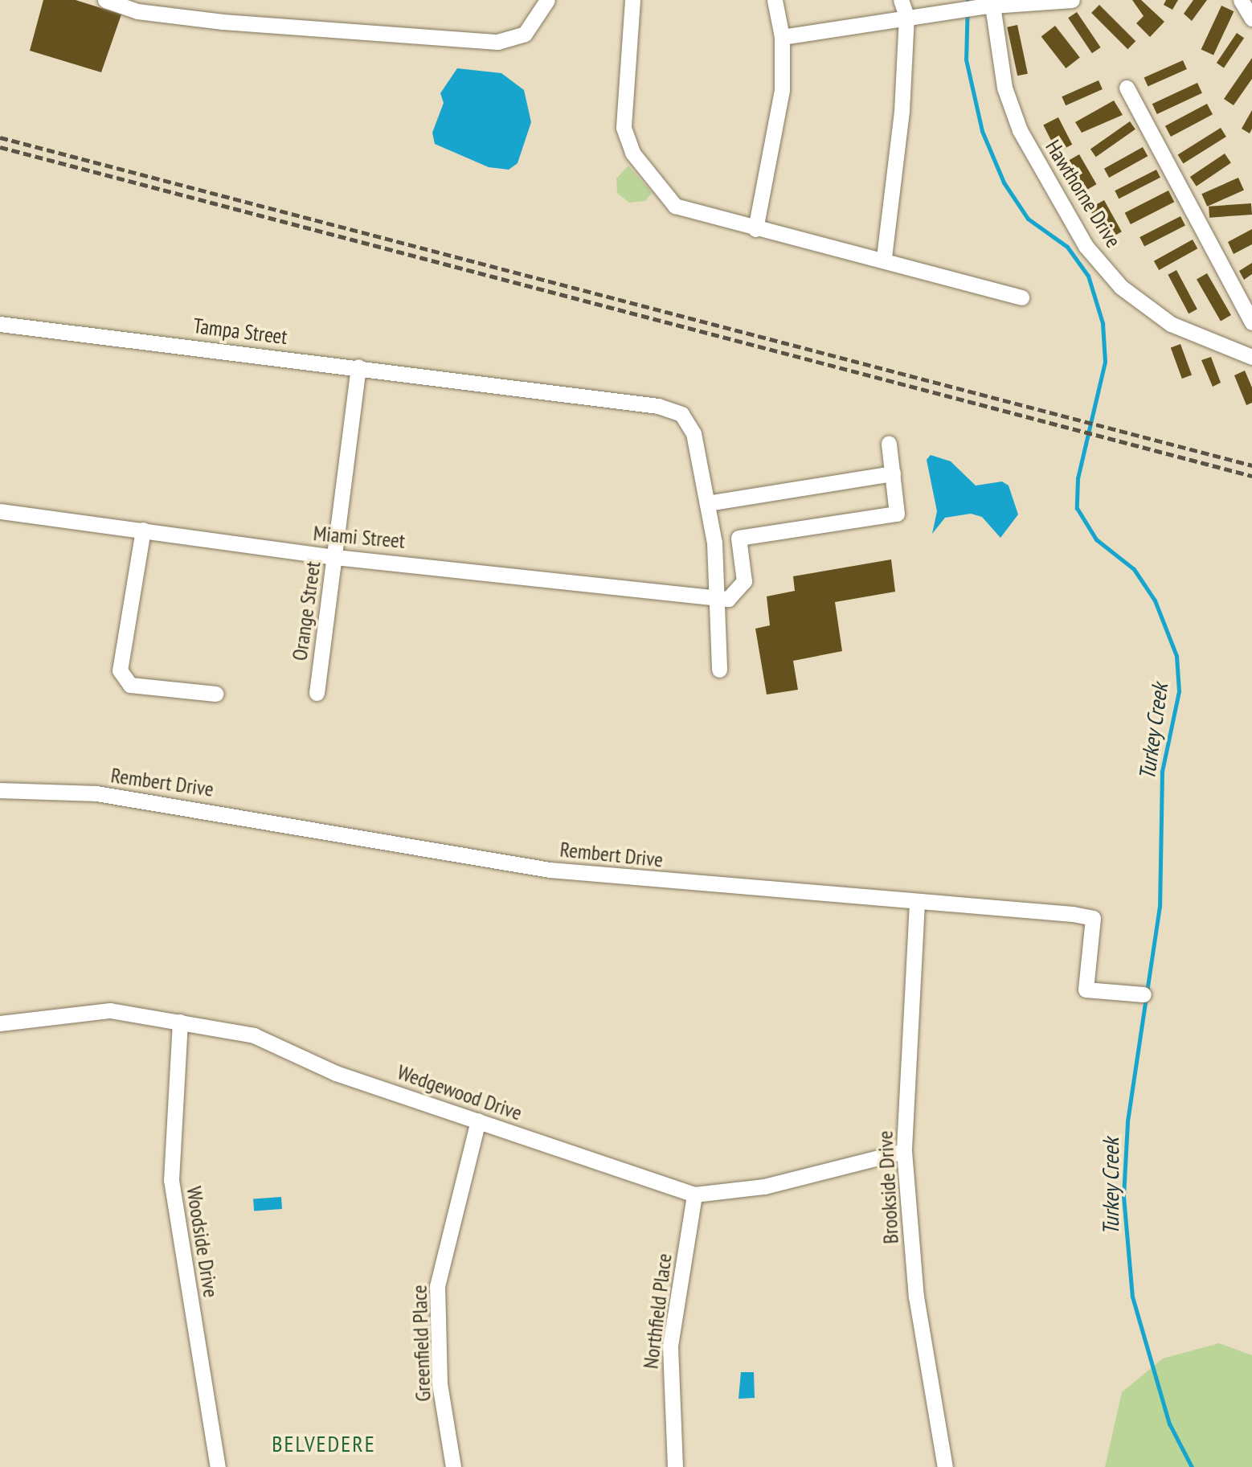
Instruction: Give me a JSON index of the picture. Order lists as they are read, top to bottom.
{
  "streets": {
    "street": [
      "Hawthorne Drive",
      "Tampa Street",
      "Miami Street",
      "Orange Street",
      "Rembert Drive",
      "Wedgewood Drive",
      "Brookside Drive",
      "Woodside Drive",
      "Northfield Place",
      "Greenfield Place"
    ]
  },
  "crossings": [
    ["Tampa Street", "Miami Street"],
    ["Tampa Street", "Orange Street"],
    ["Miami Street", "Orange Street"],
    ["Rembert Drive", "Brookside Drive"],
    ["Wedgewood Drive", "Brookside Drive"],
    ["Wedgewood Drive", "Woodside Drive"],
    ["Wedgewood Drive", "Northfield Place"],
    ["Wedgewood Drive", "Greenfield Place"]
  ],
  "districts": ["BELVEDERE"],
  "water": ["Turkey Creek"]
}
